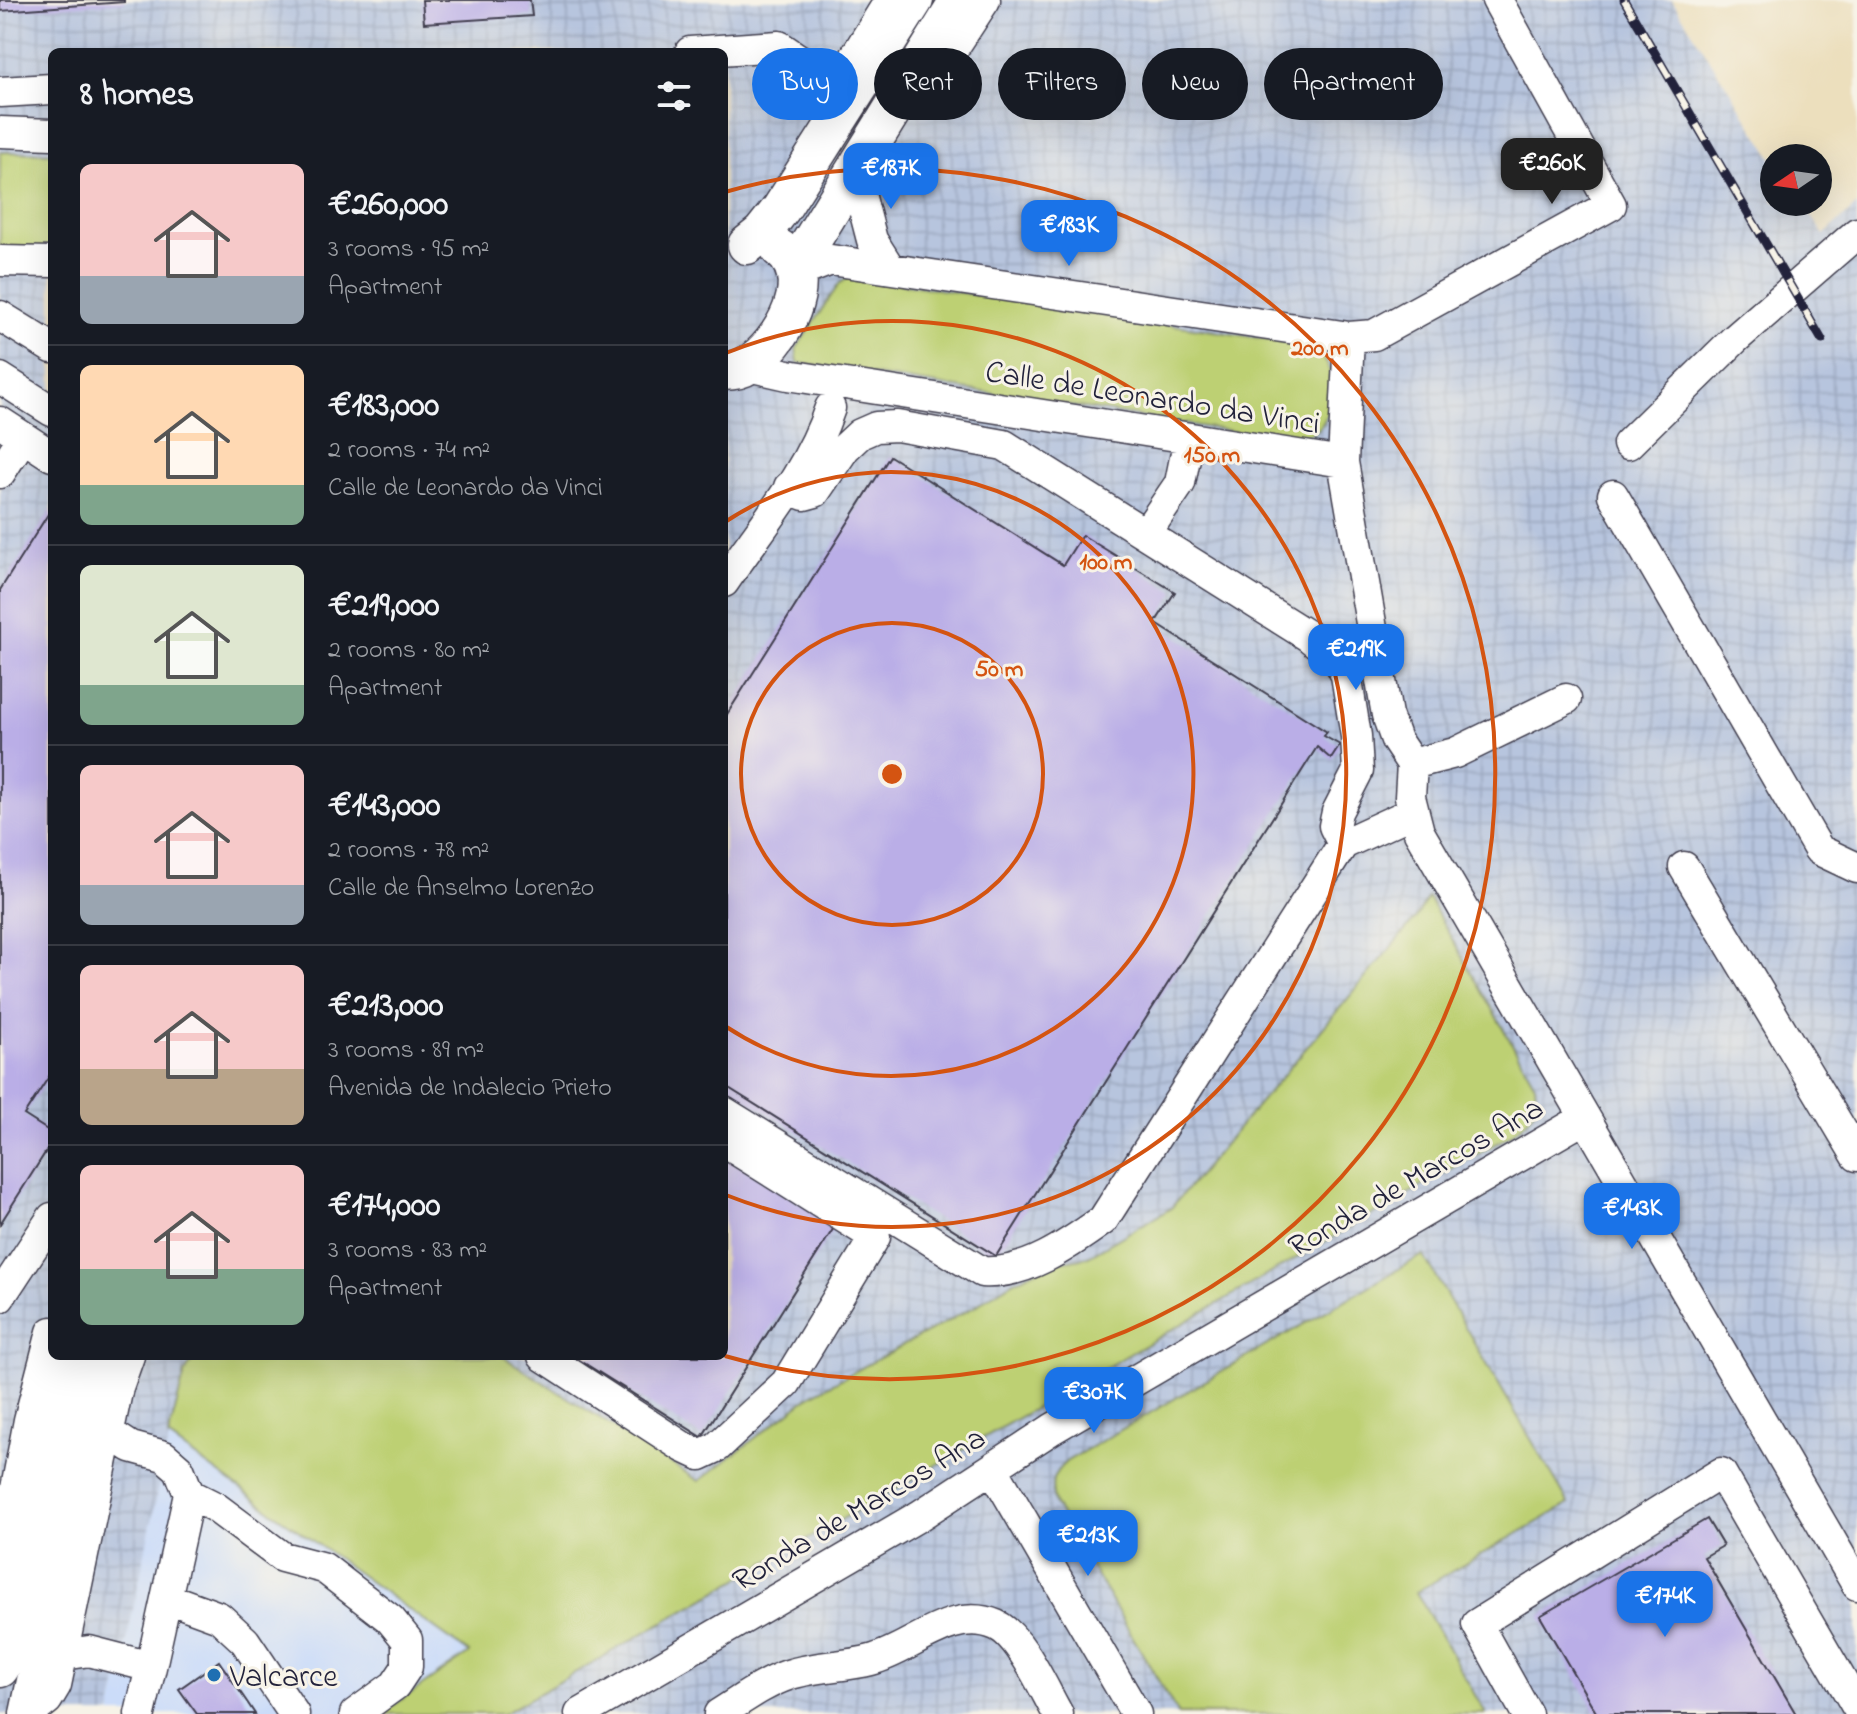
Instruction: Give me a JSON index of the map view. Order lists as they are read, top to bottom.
{
  "streets": {
    "street": ["Calle de Leonardo da Vinci", "Ronda de Marcos Ana"]
  },
  "places": ["Valcarce"],
  "north": "left",
  "page": {
    "chip": [
      "Buy",
      "Rent",
      "Filters",
      "New",
      "Apartment"
    ],
    "heading": "8 homes",
    "price": [
      "€260K",
      "€187K",
      "€183K",
      "€219K",
      "€143K",
      "€307K",
      "€213K",
      "€174K"
    ],
    "list": [
      {
        "name": "€260,000",
        "note": "3 rooms · 95 m² · Apartment"
      },
      {
        "name": "€183,000",
        "note": "2 rooms · 74 m² · Calle de Leonardo da Vinci"
      },
      {
        "name": "€219,000",
        "note": "2 rooms · 80 m² · Apartment"
      },
      {
        "name": "€143,000",
        "note": "2 rooms · 78 m² · Calle de Anselmo Lorenzo"
      },
      {
        "name": "€213,000",
        "note": "3 rooms · 89 m² · Avenida de Indalecio Prieto"
      },
      {
        "name": "€174,000",
        "note": "3 rooms · 83 m² · Apartment"
      }
    ]
  },
  "rings": [
    "200 m",
    "150 m",
    "100 m",
    "50 m"
  ]
}
